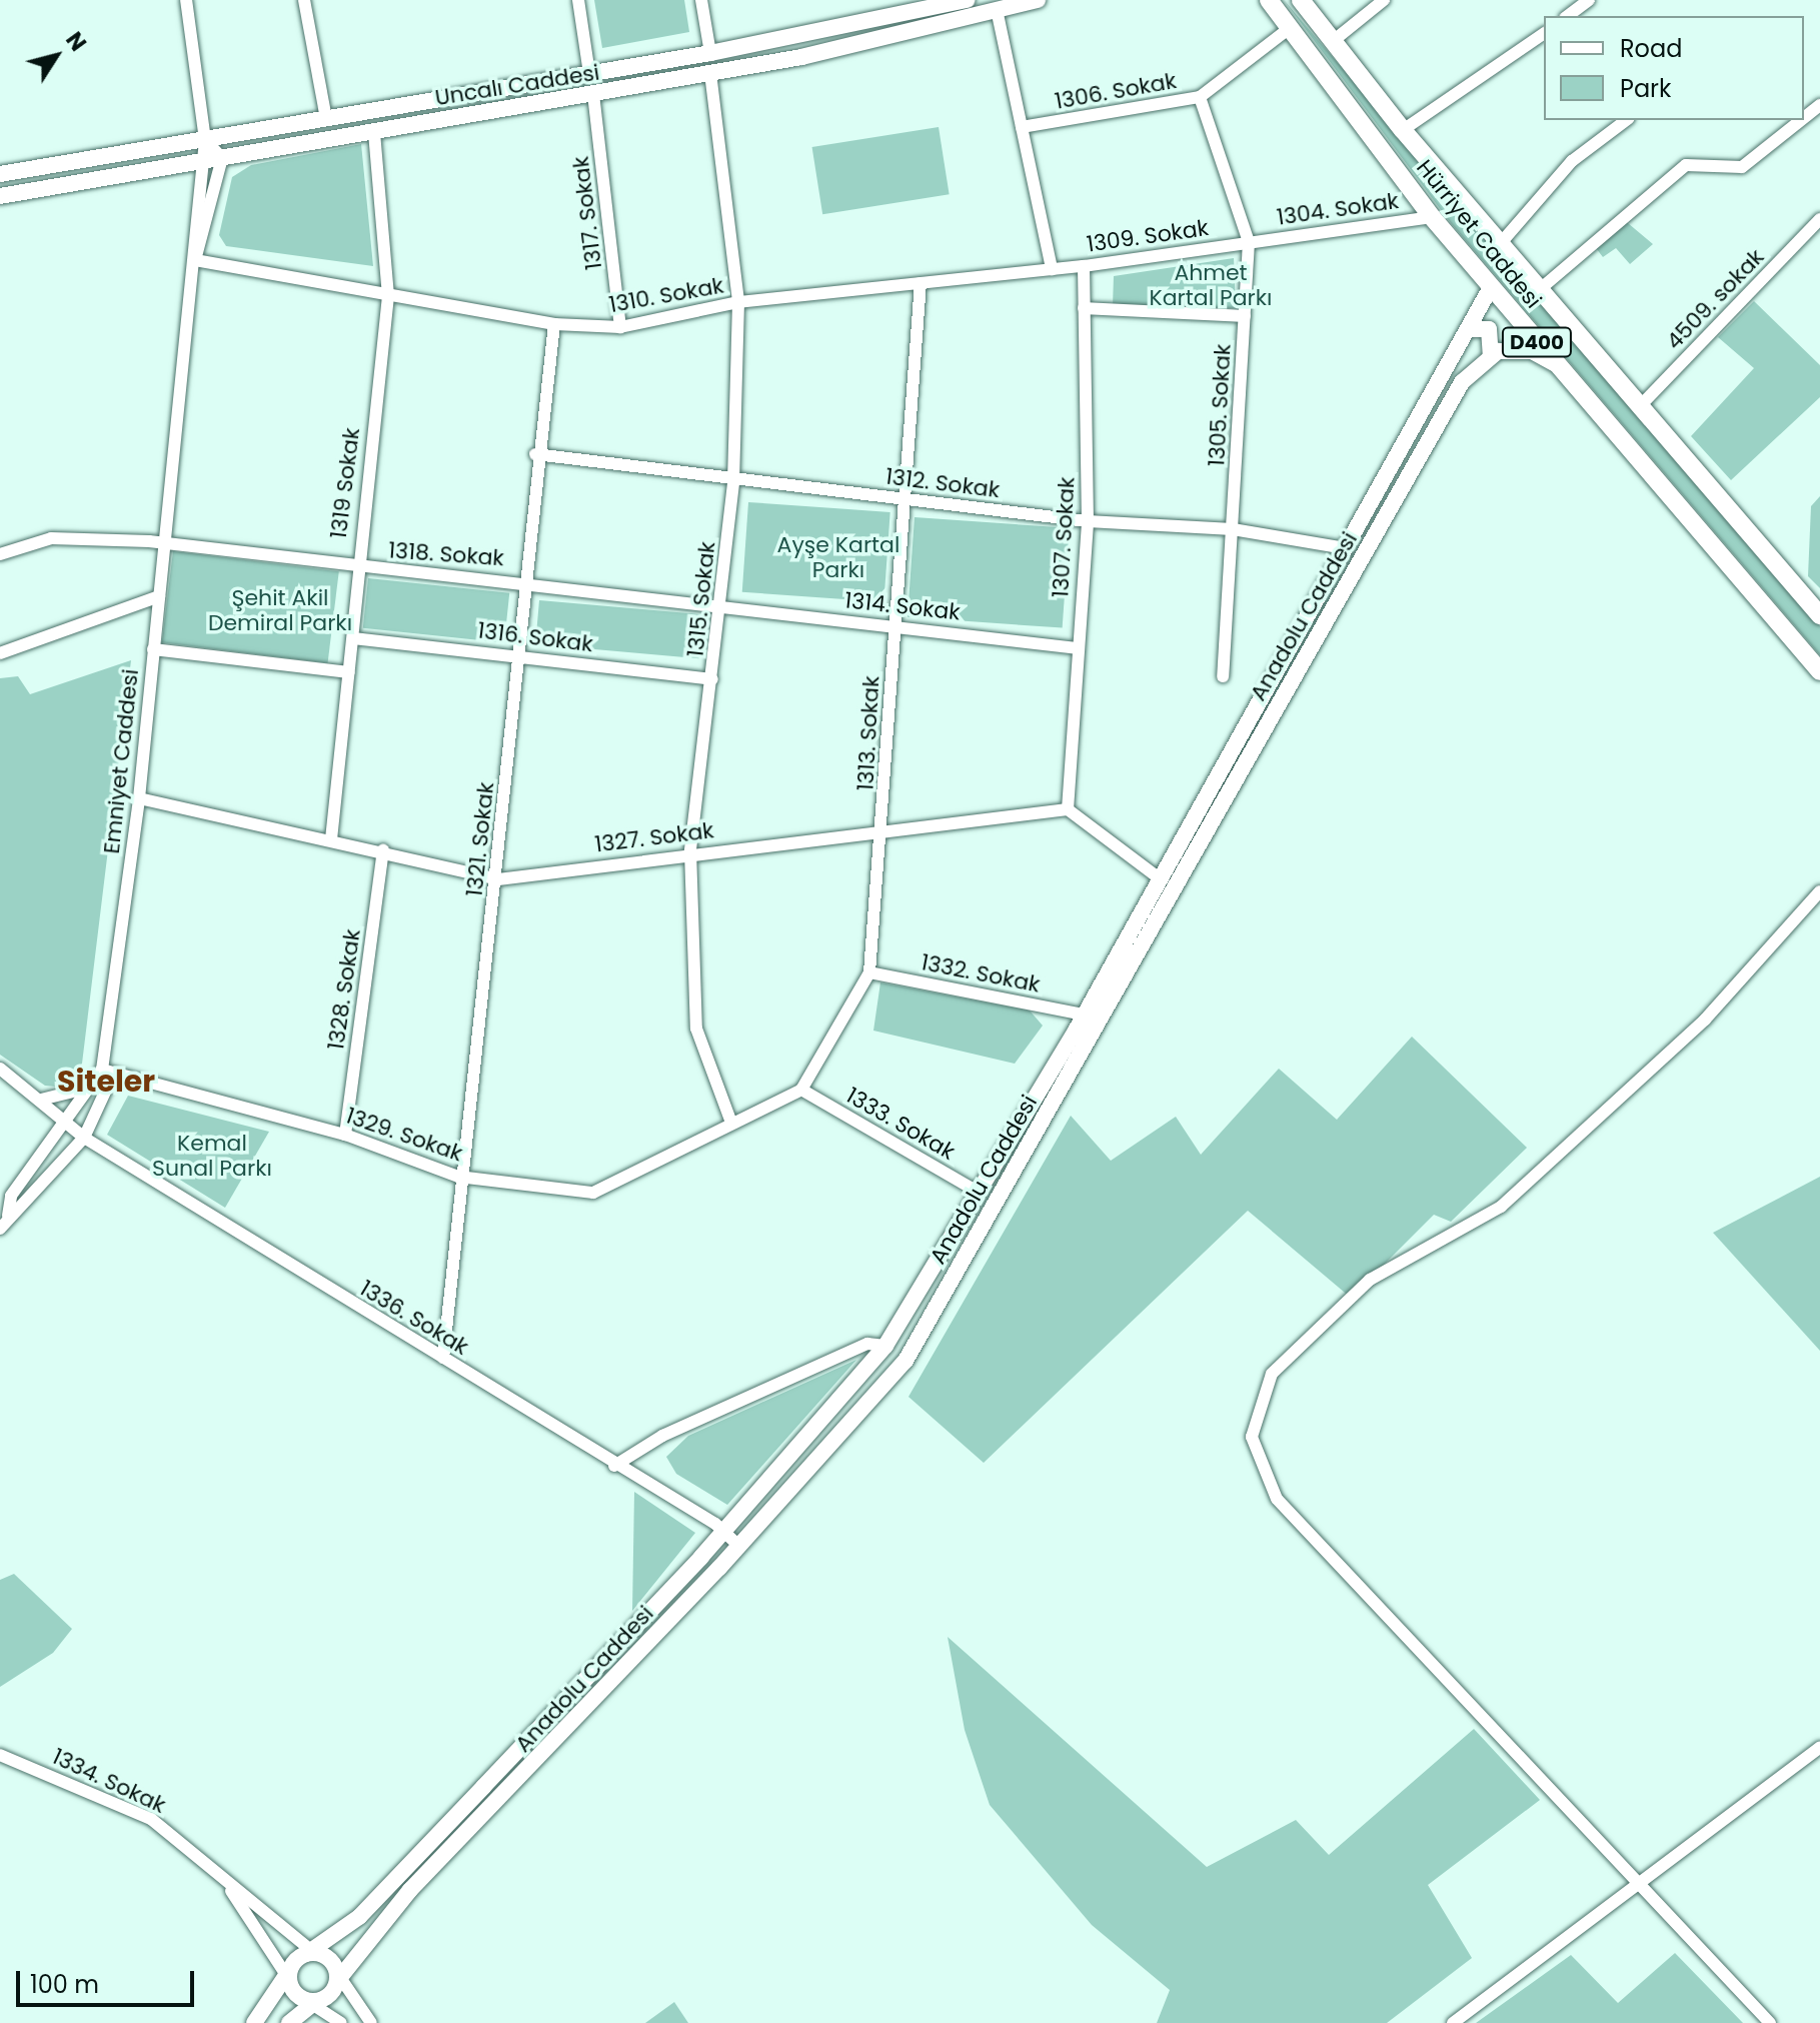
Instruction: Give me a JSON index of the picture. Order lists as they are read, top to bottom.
{
  "streets": {
    "highway": ["Hürriyet Caddesi", "D400"],
    "main road": ["Uncalı Caddesi", "Anadolu Caddesi"],
    "street": [
      "1306. Sokak",
      "1304. Sokak",
      "1317. Sokak",
      "1309. Sokak",
      "1310. Sokak",
      "4509. sokak",
      "1305. Sokak",
      "1319 Sokak",
      "1312. Sokak",
      "1307. Sokak",
      "1318. Sokak",
      "1315. Sokak",
      "1314. Sokak",
      "1316. Sokak",
      "1313. Sokak",
      "Emniyet Caddesi",
      "1327. Sokak",
      "1321. Sokak",
      "1332. Sokak",
      "1328. Sokak",
      "1333. Sokak",
      "1329. Sokak",
      "1336. Sokak",
      "1334. Sokak"
    ]
  },
  "crossings": [
    ["Uncalı Caddesi", "1317. Sokak"],
    ["Uncalı Caddesi", "1319 Sokak"],
    ["Uncalı Caddesi", "1315. Sokak"],
    ["Uncalı Caddesi", "Emniyet Caddesi"],
    ["1306. Sokak", "Hürriyet Caddesi"],
    ["1306. Sokak", "1305. Sokak"],
    ["1304. Sokak", "Hürriyet Caddesi"],
    ["1304. Sokak", "1309. Sokak"],
    ["1304. Sokak", "1305. Sokak"],
    ["1317. Sokak", "1310. Sokak"],
    ["Hürriyet Caddesi", "4509. sokak"],
    ["Hürriyet Caddesi", "Anadolu Caddesi"],
    ["1309. Sokak", "1310. Sokak"],
    ["1309. Sokak", "1305. Sokak"],
    ["1309. Sokak", "1307. Sokak"],
    ["1310. Sokak", "1319 Sokak"],
    ["1310. Sokak", "1315. Sokak"],
    ["1310. Sokak", "1313. Sokak"],
    ["1310. Sokak", "Emniyet Caddesi"],
    ["1310. Sokak", "1321. Sokak"],
    ["1305. Sokak", "1312. Sokak"],
    ["1319 Sokak", "1318. Sokak"],
    ["1319 Sokak", "1316. Sokak"],
    ["1319 Sokak", "1327. Sokak"],
    ["1312. Sokak", "1307. Sokak"],
    ["1312. Sokak", "1315. Sokak"],
    ["1312. Sokak", "Anadolu Caddesi"],
    ["1312. Sokak", "1313. Sokak"],
    ["1312. Sokak", "1321. Sokak"],
    ["1307. Sokak", "1314. Sokak"],
    ["1307. Sokak", "1327. Sokak"],
    ["1318. Sokak", "1315. Sokak"],
    ["1318. Sokak", "1314. Sokak"],
    ["1318. Sokak", "Emniyet Caddesi"],
    ["1318. Sokak", "1321. Sokak"],
    ["1315. Sokak", "1314. Sokak"],
    ["1315. Sokak", "1316. Sokak"],
    ["1315. Sokak", "1327. Sokak"],
    ["1315. Sokak", "1329. Sokak"],
    ["1314. Sokak", "1313. Sokak"],
    ["Anadolu Caddesi", "1332. Sokak"],
    ["Anadolu Caddesi", "1333. Sokak"],
    ["Anadolu Caddesi", "1336. Sokak"],
    ["Anadolu Caddesi", "1334. Sokak"],
    ["1316. Sokak", "1321. Sokak"],
    ["1313. Sokak", "1327. Sokak"],
    ["1313. Sokak", "1332. Sokak"],
    ["1313. Sokak", "1333. Sokak"],
    ["Emniyet Caddesi", "1327. Sokak"],
    ["Emniyet Caddesi", "1329. Sokak"],
    ["Emniyet Caddesi", "1336. Sokak"],
    ["1327. Sokak", "1321. Sokak"],
    ["1327. Sokak", "1328. Sokak"],
    ["1321. Sokak", "1329. Sokak"],
    ["1321. Sokak", "1336. Sokak"],
    ["1328. Sokak", "1329. Sokak"]
  ],
  "districts": ["Siteler"],
  "parks": [
    "Ahmet Kartal Parkı",
    "Ayşe Kartal Parkı",
    "Şehit Akil Demiral Parkı",
    "Kemal Sunal Parkı"
  ],
  "legend": ["Road", "Park"],
  "scale_bar": "100 m",
  "north": "top right"
}
